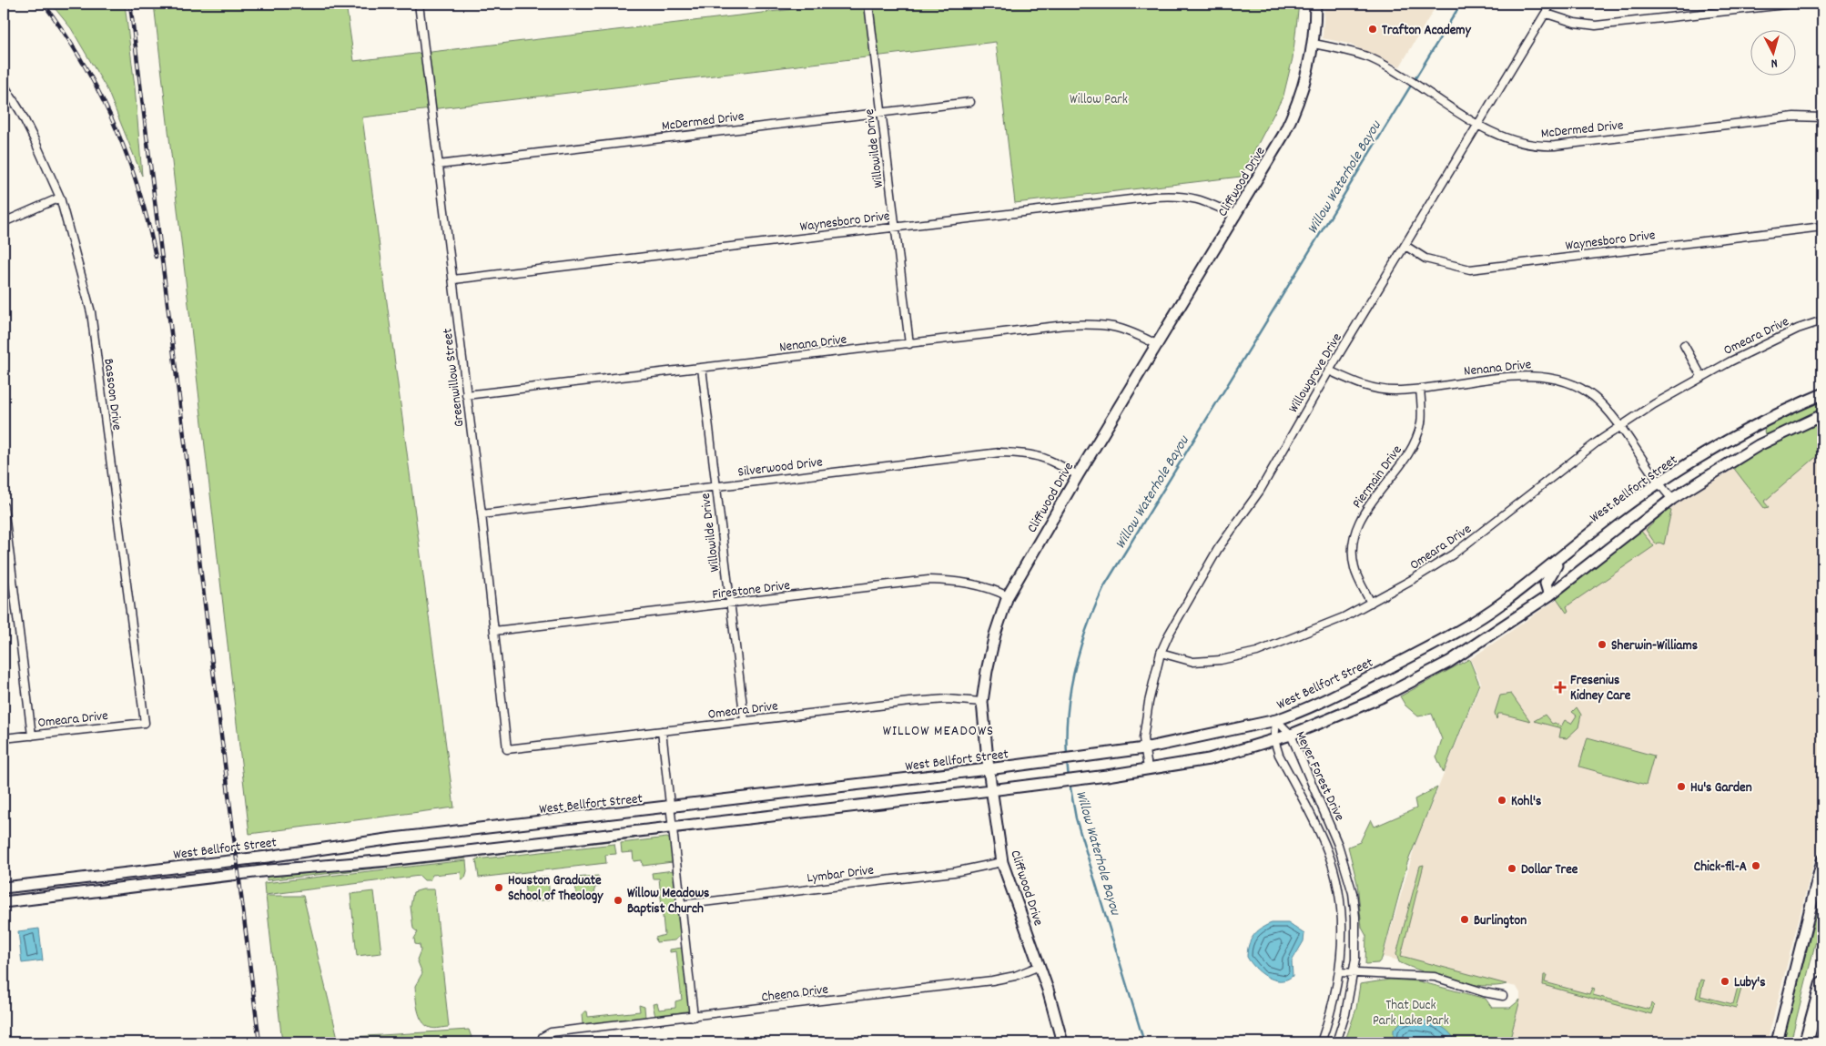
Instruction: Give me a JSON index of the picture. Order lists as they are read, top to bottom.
{
  "streets": {
    "main road": ["Cliffwood Drive", "West Bellfort Street"],
    "street": [
      "McDermed Drive",
      "Willowilde Drive",
      "Waynesboro Drive",
      "Omeara Drive",
      "Nenana Drive",
      "Willowgrove Drive",
      "Greenwillow Street",
      "Bassoon Drive",
      "Silverwood Drive",
      "Piermain Drive",
      "Firestone Drive",
      "Meyer Forest Drive",
      "Lymbar Drive",
      "Cheena Drive"
    ]
  },
  "crossings": [
    ["McDermed Drive", "Willowilde Drive"],
    ["McDermed Drive", "Cliffwood Drive"],
    ["McDermed Drive", "Willowgrove Drive"],
    ["McDermed Drive", "Greenwillow Street"],
    ["Willowilde Drive", "Waynesboro Drive"],
    ["Willowilde Drive", "Omeara Drive"],
    ["Willowilde Drive", "Nenana Drive"],
    ["Willowilde Drive", "Silverwood Drive"],
    ["Willowilde Drive", "Firestone Drive"],
    ["Cliffwood Drive", "Waynesboro Drive"],
    ["Cliffwood Drive", "Omeara Drive"],
    ["Cliffwood Drive", "Nenana Drive"],
    ["Cliffwood Drive", "Silverwood Drive"],
    ["Cliffwood Drive", "West Bellfort Street"],
    ["Cliffwood Drive", "Firestone Drive"],
    ["Cliffwood Drive", "Lymbar Drive"],
    ["Cliffwood Drive", "Cheena Drive"],
    ["Waynesboro Drive", "Willowgrove Drive"],
    ["Waynesboro Drive", "Greenwillow Street"],
    ["Omeara Drive", "Nenana Drive"],
    ["Omeara Drive", "Willowgrove Drive"],
    ["Omeara Drive", "Greenwillow Street"],
    ["Omeara Drive", "Bassoon Drive"],
    ["Omeara Drive", "Piermain Drive"],
    ["Nenana Drive", "Willowgrove Drive"],
    ["Nenana Drive", "Greenwillow Street"],
    ["Nenana Drive", "Piermain Drive"],
    ["Nenana Drive", "West Bellfort Street"],
    ["Willowgrove Drive", "West Bellfort Street"],
    ["Greenwillow Street", "Silverwood Drive"],
    ["Greenwillow Street", "Firestone Drive"],
    ["West Bellfort Street", "Meyer Forest Drive"]
  ],
  "districts": ["WILLOW MEADOWS"],
  "water": ["Willow Waterhole Bayou"],
  "parks": ["Willow Park", "That Duck Park Lake Park"],
  "places": {
    "other": [
      "Trafton Academy",
      "Sherwin-Williams",
      "Hu's Garden",
      "Kohl's",
      "Chick-fil-A",
      "Dollar Tree",
      "Houston Graduate School of Theology",
      "Willow Meadows Baptist Church",
      "Burlington",
      "Luby's"
    ],
    "health": ["Fresenius Kidney Care"]
  },
  "north": "bottom"
}
